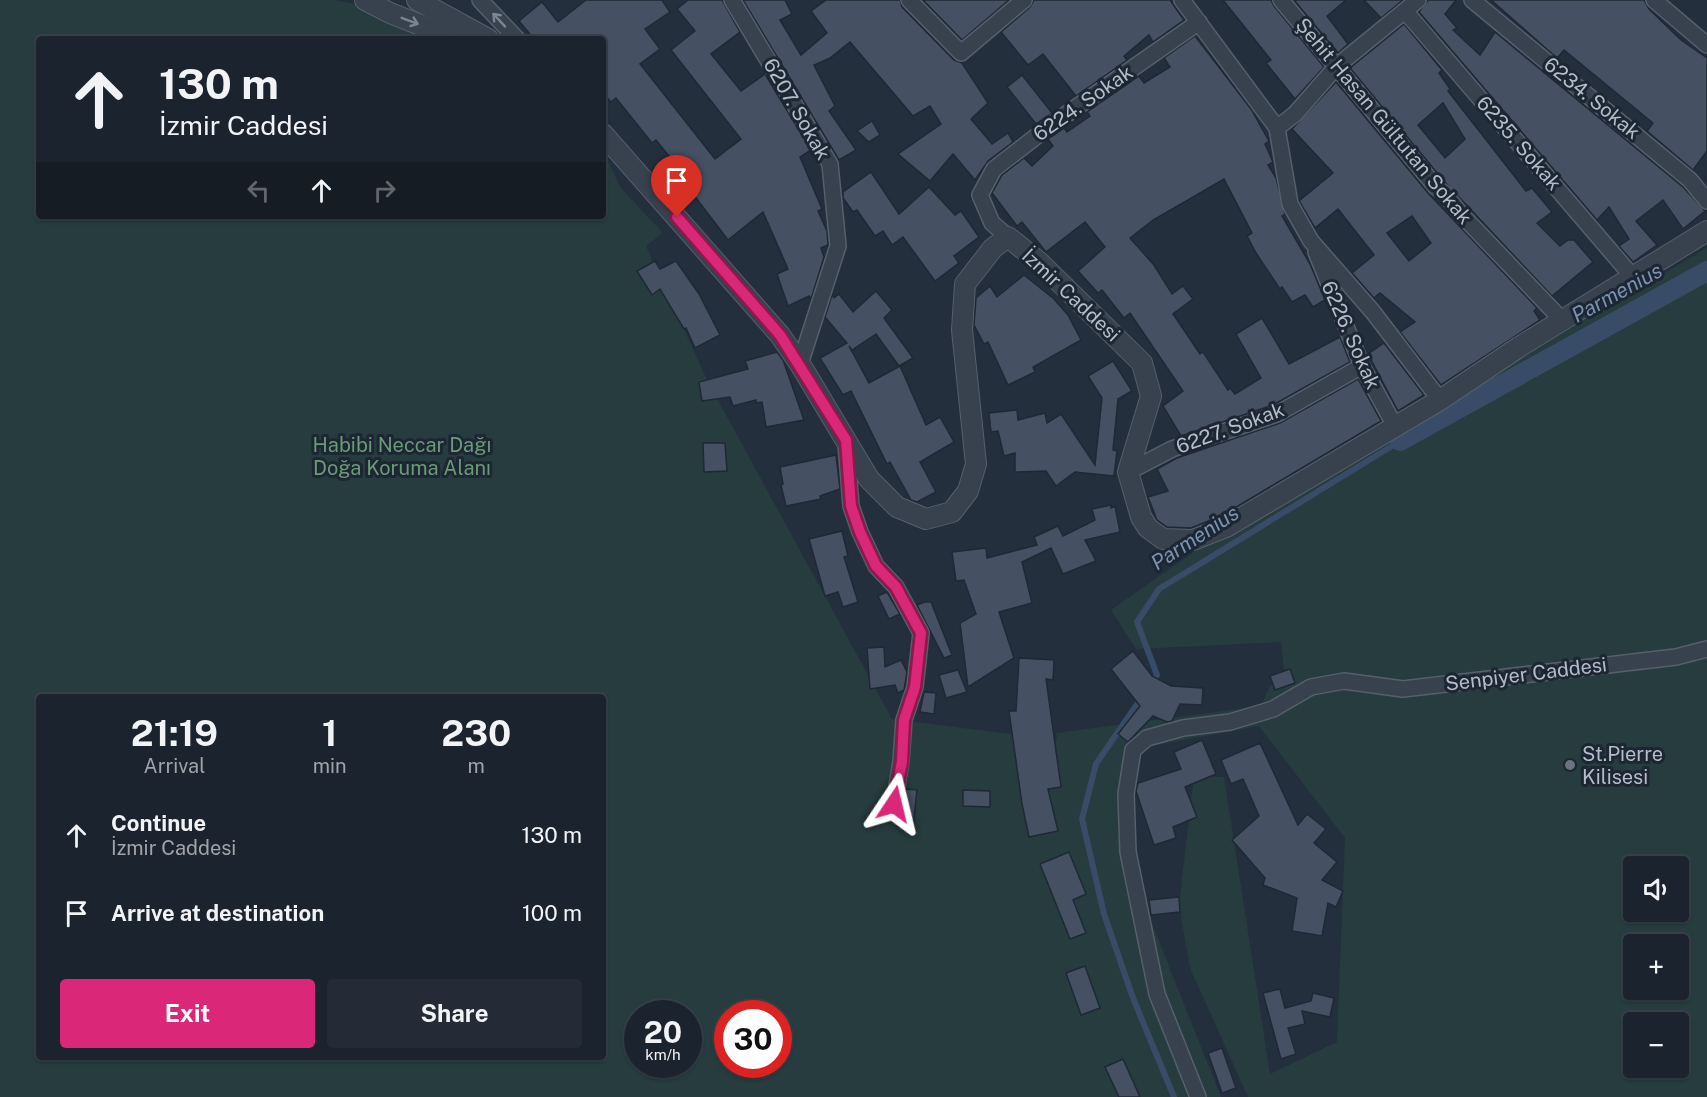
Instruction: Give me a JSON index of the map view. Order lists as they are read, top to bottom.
{
  "streets": {
    "street": [
      "6234. Sokak",
      "6224. Sokak",
      "6207. Sokak",
      "Şehit Hasan Gültutan Sokak",
      "6235. Sokak",
      "İzmir Caddesi",
      "6226. Sokak",
      "6227. Sokak",
      "Senpiyer Caddesi"
    ]
  },
  "crossings": [
    ["6224. Sokak", "İzmir Caddesi"],
    ["6207. Sokak", "İzmir Caddesi"],
    ["İzmir Caddesi", "6227. Sokak"],
    ["6226. Sokak", "6227. Sokak"]
  ],
  "water": ["Parmenius"],
  "parks": ["Habibi Neccar Dağı Doğa Koruma Alanı"],
  "places": ["St.Pierre Kilisesi"],
  "page": {
    "turn": ["130 m", "İzmir Caddesi"],
    "eta": [
      "21:19",
      "Arrival",
      "1",
      "min",
      "230",
      "m"
    ],
    "list": [
      {
        "name": "Continue",
        "note": "İzmir Caddesi",
        "value": "130 m"
      },
      {
        "name": "Arrive at destination",
        "value": "100 m"
      }
    ],
    "map_buttons": ["+", "−"],
    "buttons": ["Exit", "Share"],
    "speed": "20 km/h",
    "limit": "30"
  }
}
